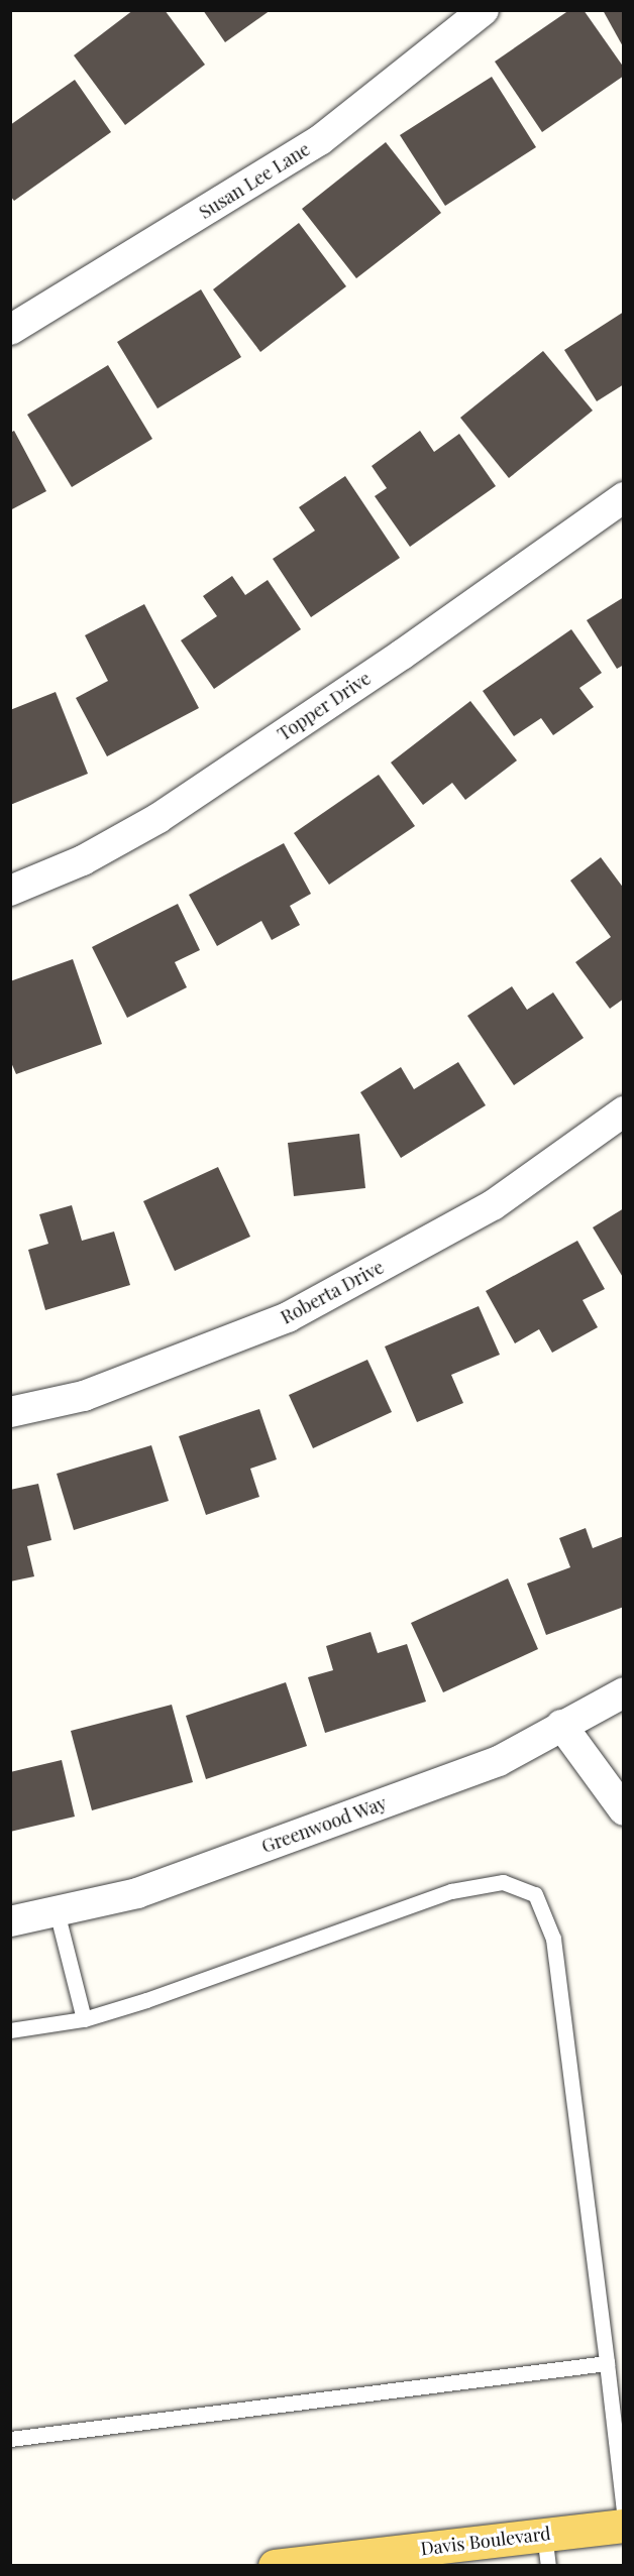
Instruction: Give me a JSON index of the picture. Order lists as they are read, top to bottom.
{
  "streets": {
    "main road": ["Davis Boulevard"],
    "street": [
      "Susan Lee Lane",
      "Topper Drive",
      "Roberta Drive",
      "Greenwood Way"
    ]
  }
}
